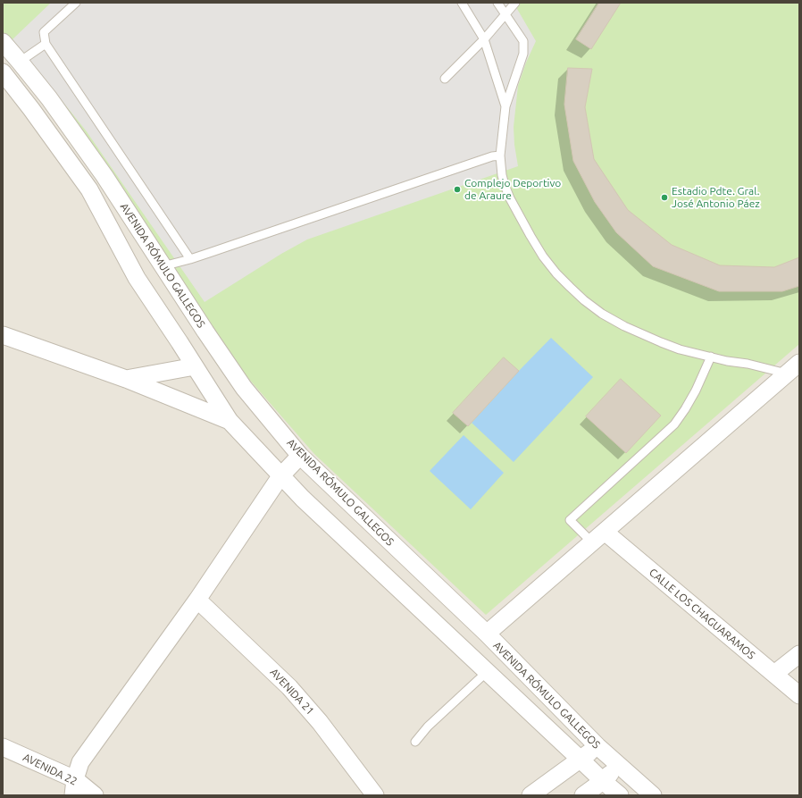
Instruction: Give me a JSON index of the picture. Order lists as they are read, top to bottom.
{
  "streets": {
    "street": [
      "AVENIDA RÓMULO GALLEGOS",
      "CALLE LOS CHAGUARAMOS",
      "AVENIDA 21",
      "AVENIDA 22"
    ]
  },
  "places": ["Complejo Deportivo de Araure", "Estadio Pdte. Gral. José Antonio Páez"]
}
